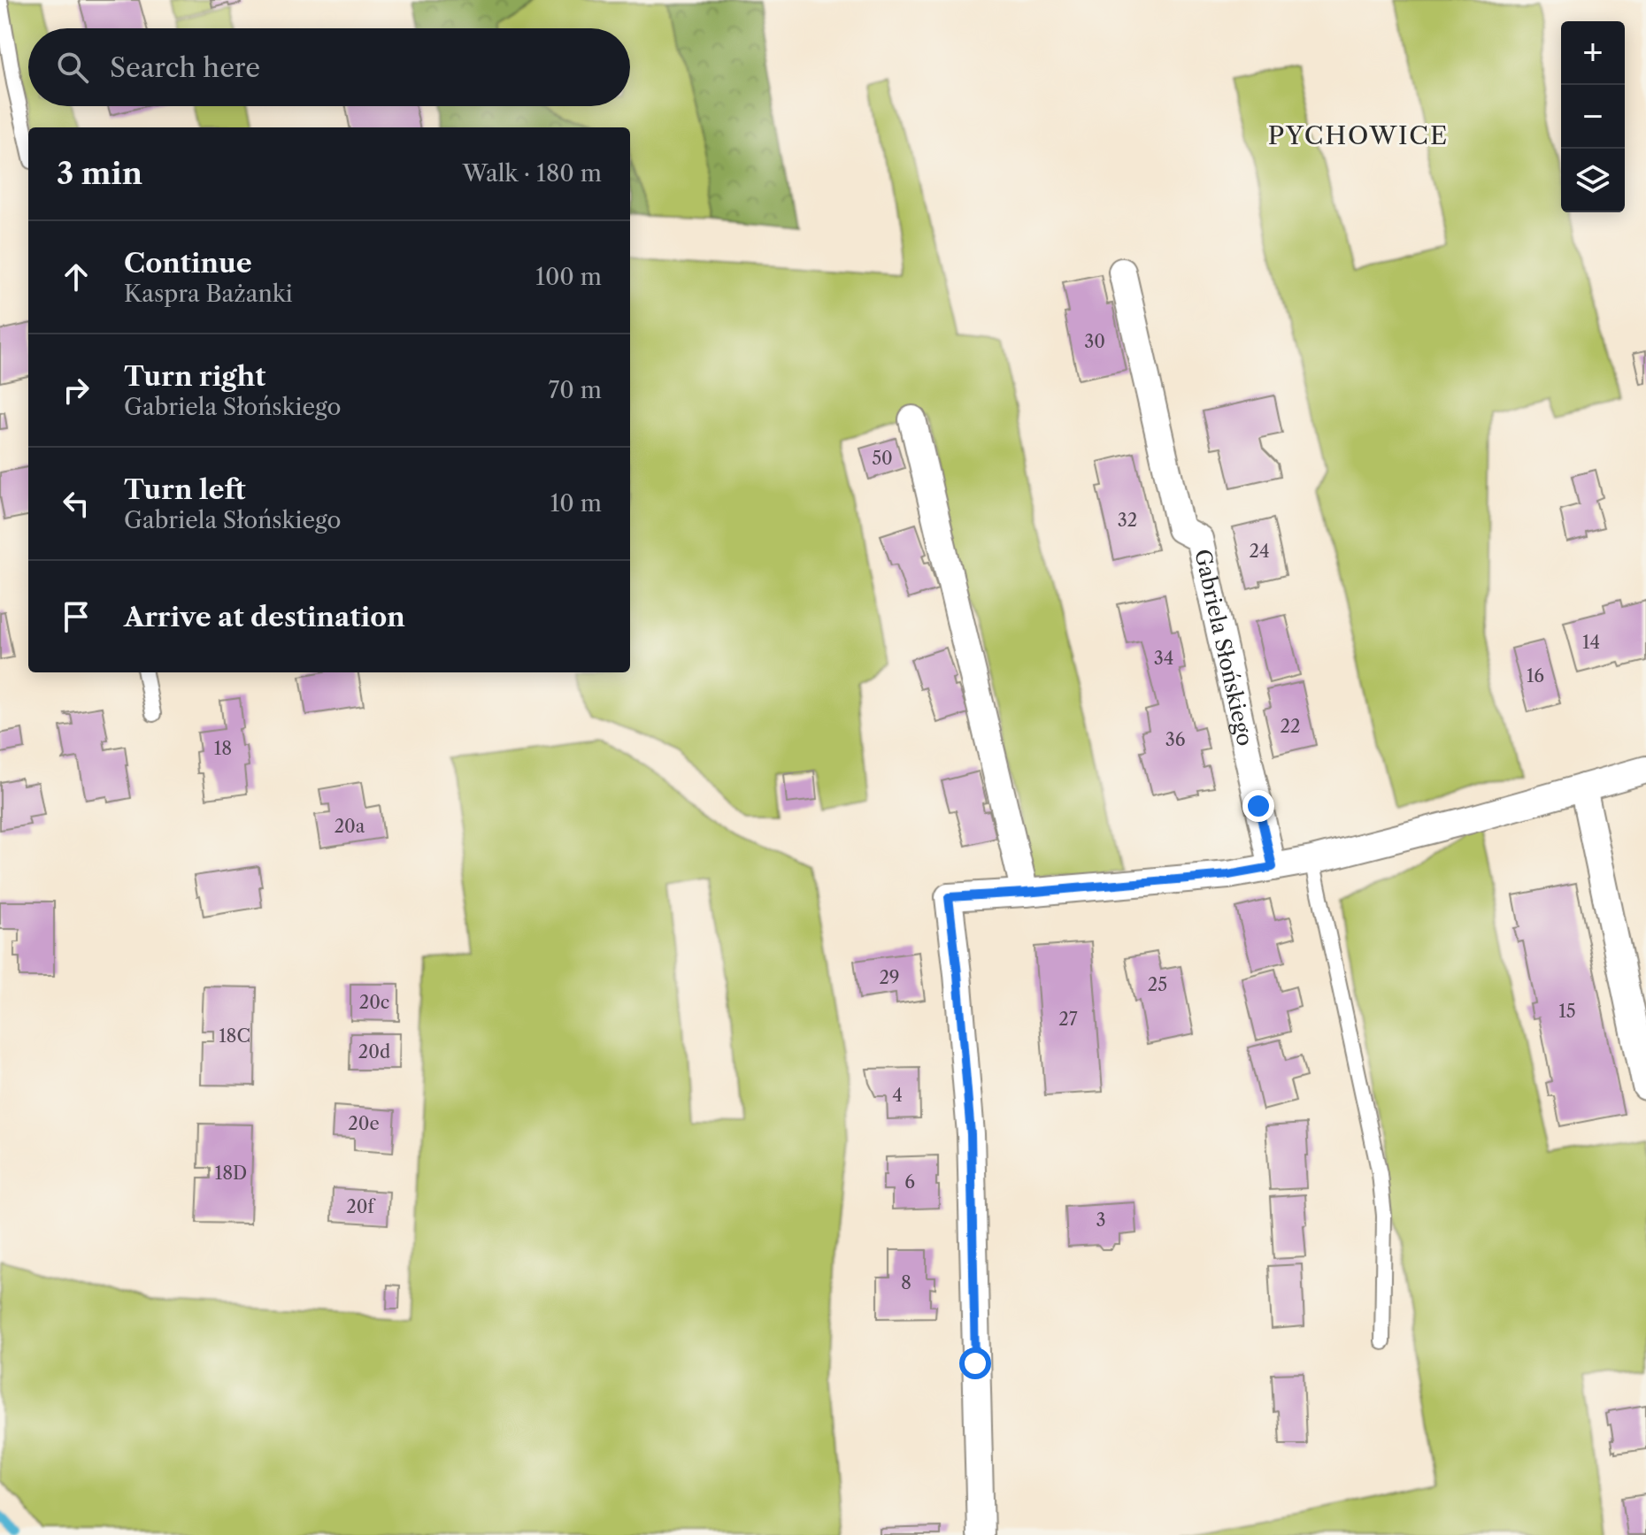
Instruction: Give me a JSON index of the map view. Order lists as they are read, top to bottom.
{
  "streets": {
    "street": ["Gabriela Słońskiego"]
  },
  "districts": ["PYCHOWICE"],
  "house_numbers": [
    "30",
    "50",
    "32",
    "24",
    "14",
    "34",
    "16",
    "22",
    "36",
    "18",
    "20a",
    "29",
    "25",
    "20c",
    "15",
    "27",
    "18C",
    "20d",
    "4",
    "20e",
    "18D",
    "6",
    "20f",
    "3",
    "8"
  ],
  "page": {
    "map_buttons": ["+", "−"],
    "search": "Search here",
    "heading": ["3 min", "Walk · 180 m"],
    "list": [
      ["Continue", "Kaspra Bażanki", "100 m"],
      ["Turn right", "Gabriela Słońskiego", "70 m"],
      ["Turn left", "Gabriela Słońskiego", "10 m"],
      "Arrive at destination"
    ]
  }
}
